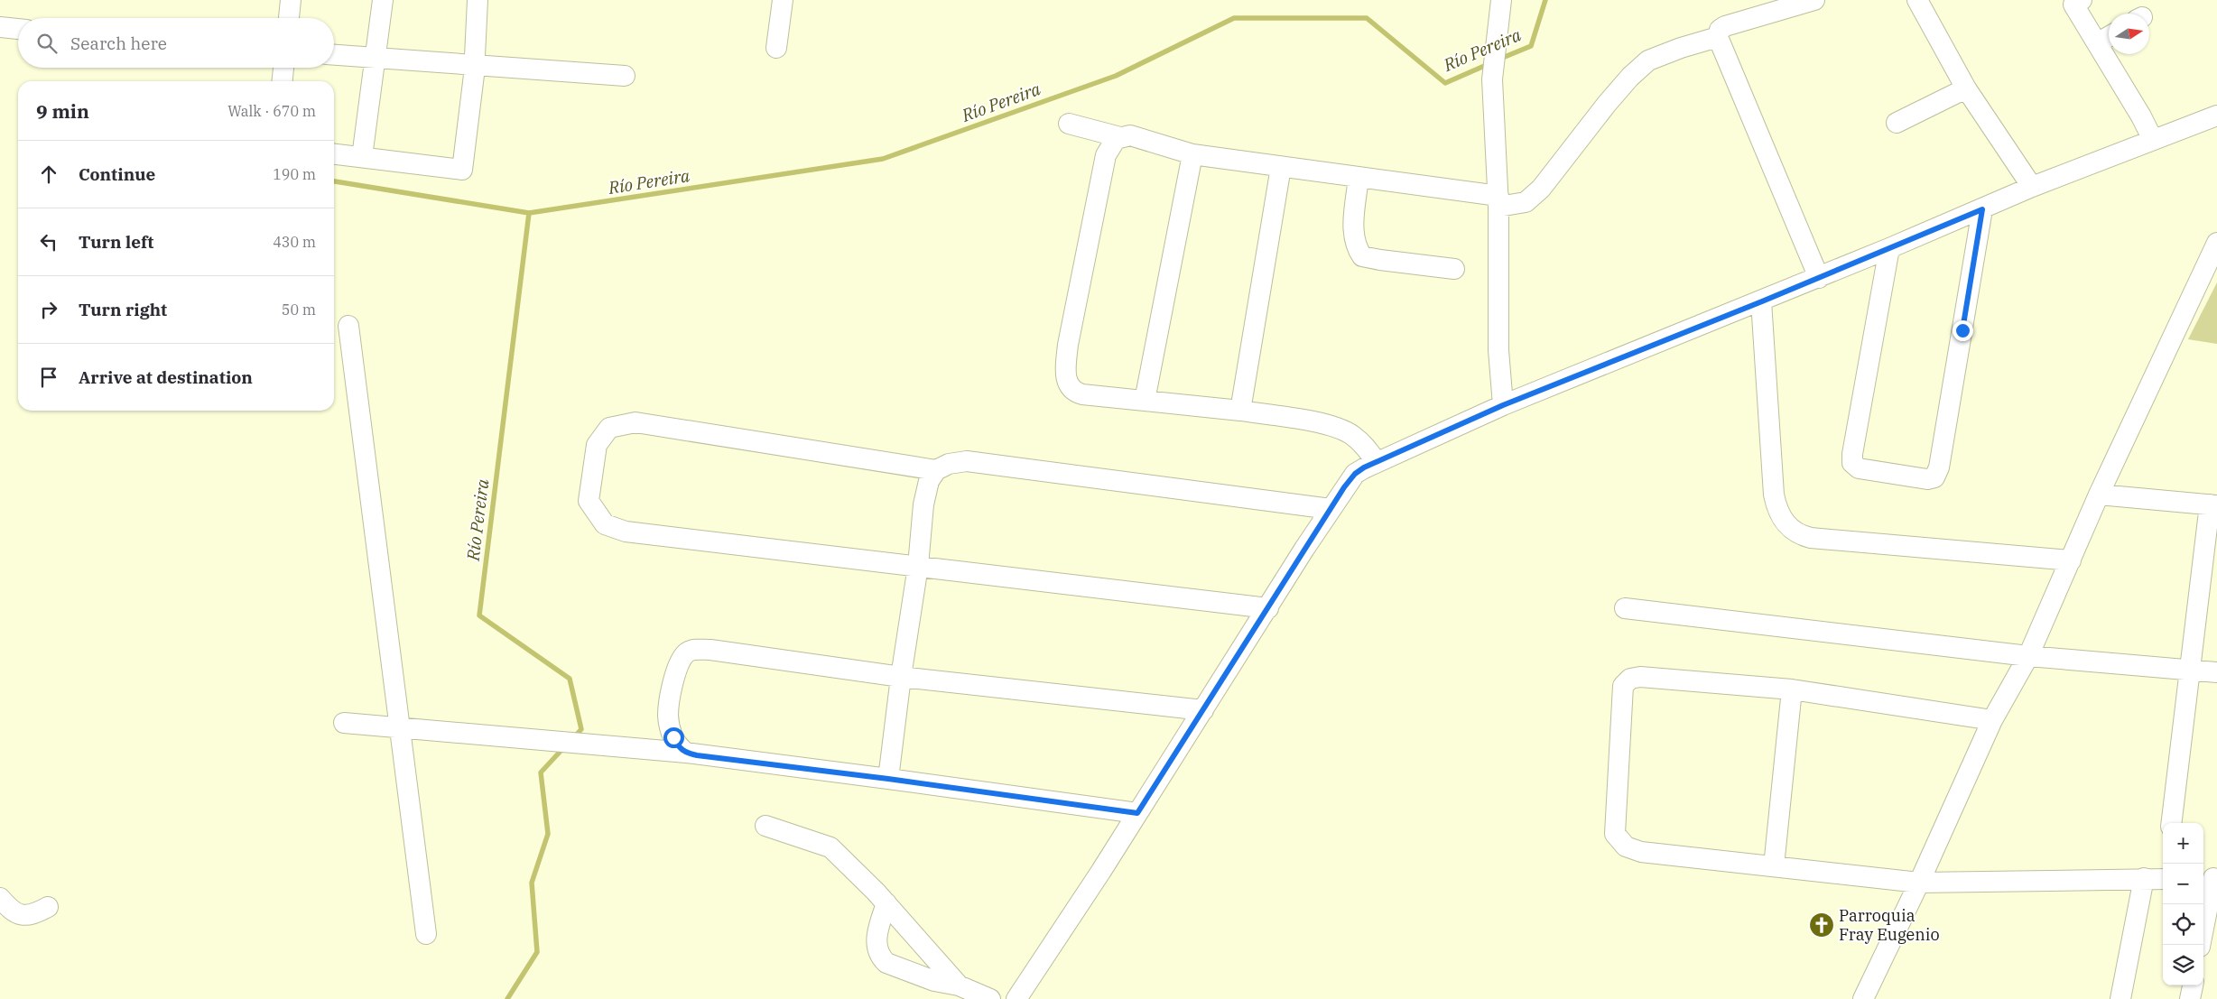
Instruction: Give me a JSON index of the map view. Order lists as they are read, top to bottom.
{
  "water": ["Río Pereira"],
  "places": {
    "church": ["Parroquia Fray Eugenio"]
  },
  "north": "right",
  "page": {
    "search": "Search here",
    "heading": ["9 min", "Walk · 670 m"],
    "list": [
      ["Continue", "190 m"],
      ["Turn left", "430 m"],
      ["Turn right", "50 m"],
      "Arrive at destination"
    ],
    "map_buttons": ["+", "−"]
  }
}
